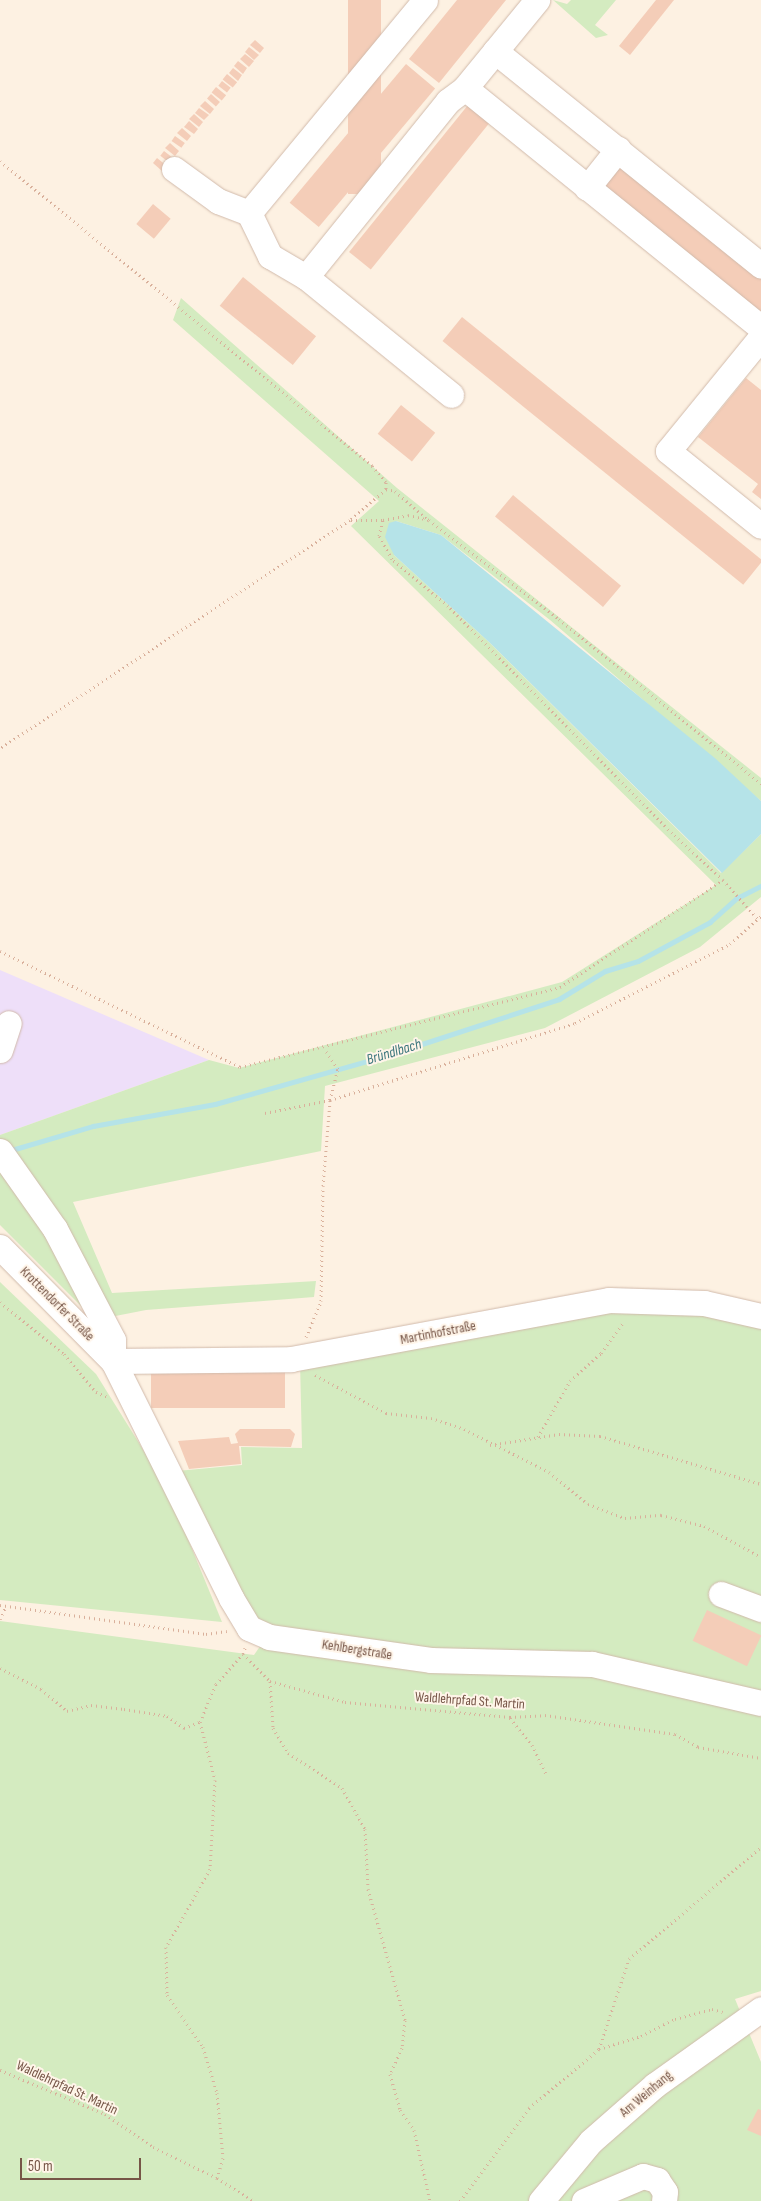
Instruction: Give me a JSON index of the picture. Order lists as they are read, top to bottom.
{
  "streets": {
    "street": [
      "Krottendorfer Straße",
      "Martinhofstraße",
      "Kehlbergstraße",
      "Am Weinhang"
    ],
    "path": ["Waldlehrpfad St. Martin"]
  },
  "crossings": [
    ["Krottendorfer Straße", "Martinhofstraße"]
  ],
  "water": ["Bründlbach"],
  "scale_bar": "50 m"
}
